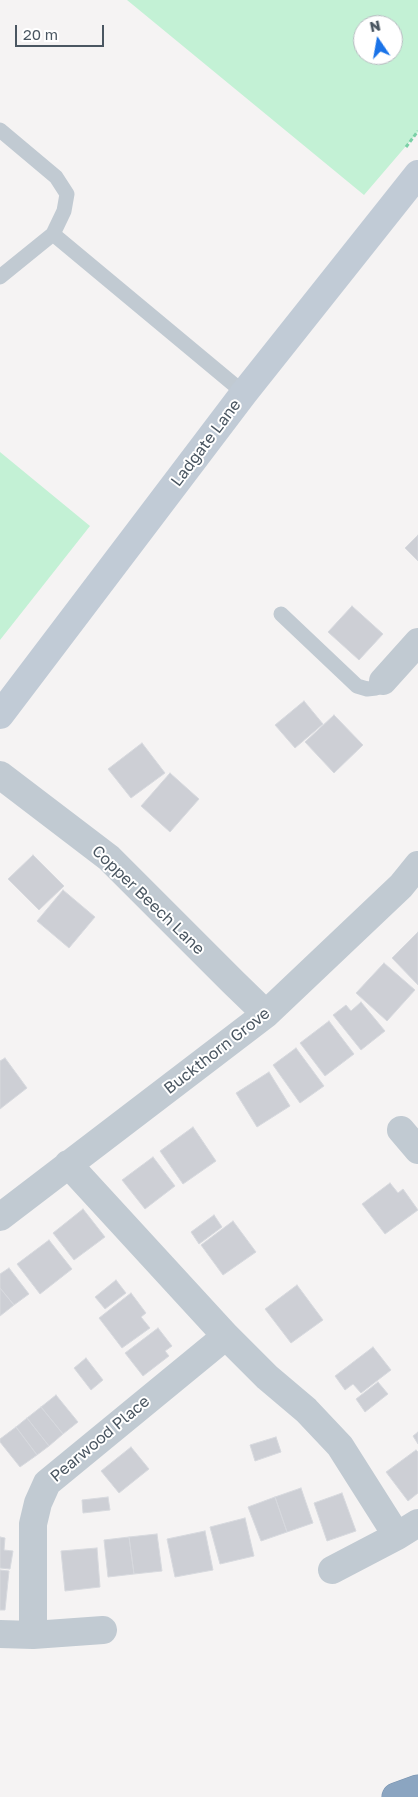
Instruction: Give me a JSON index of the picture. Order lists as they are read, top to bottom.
{
  "streets": {
    "main road": ["Ladgate Lane"],
    "street": ["Copper Beech Lane", "Buckthorn Grove", "Pearwood Place"]
  },
  "crossings": [
    ["Copper Beech Lane", "Buckthorn Grove"]
  ],
  "scale_bar": "20 m",
  "north": "top"
}
